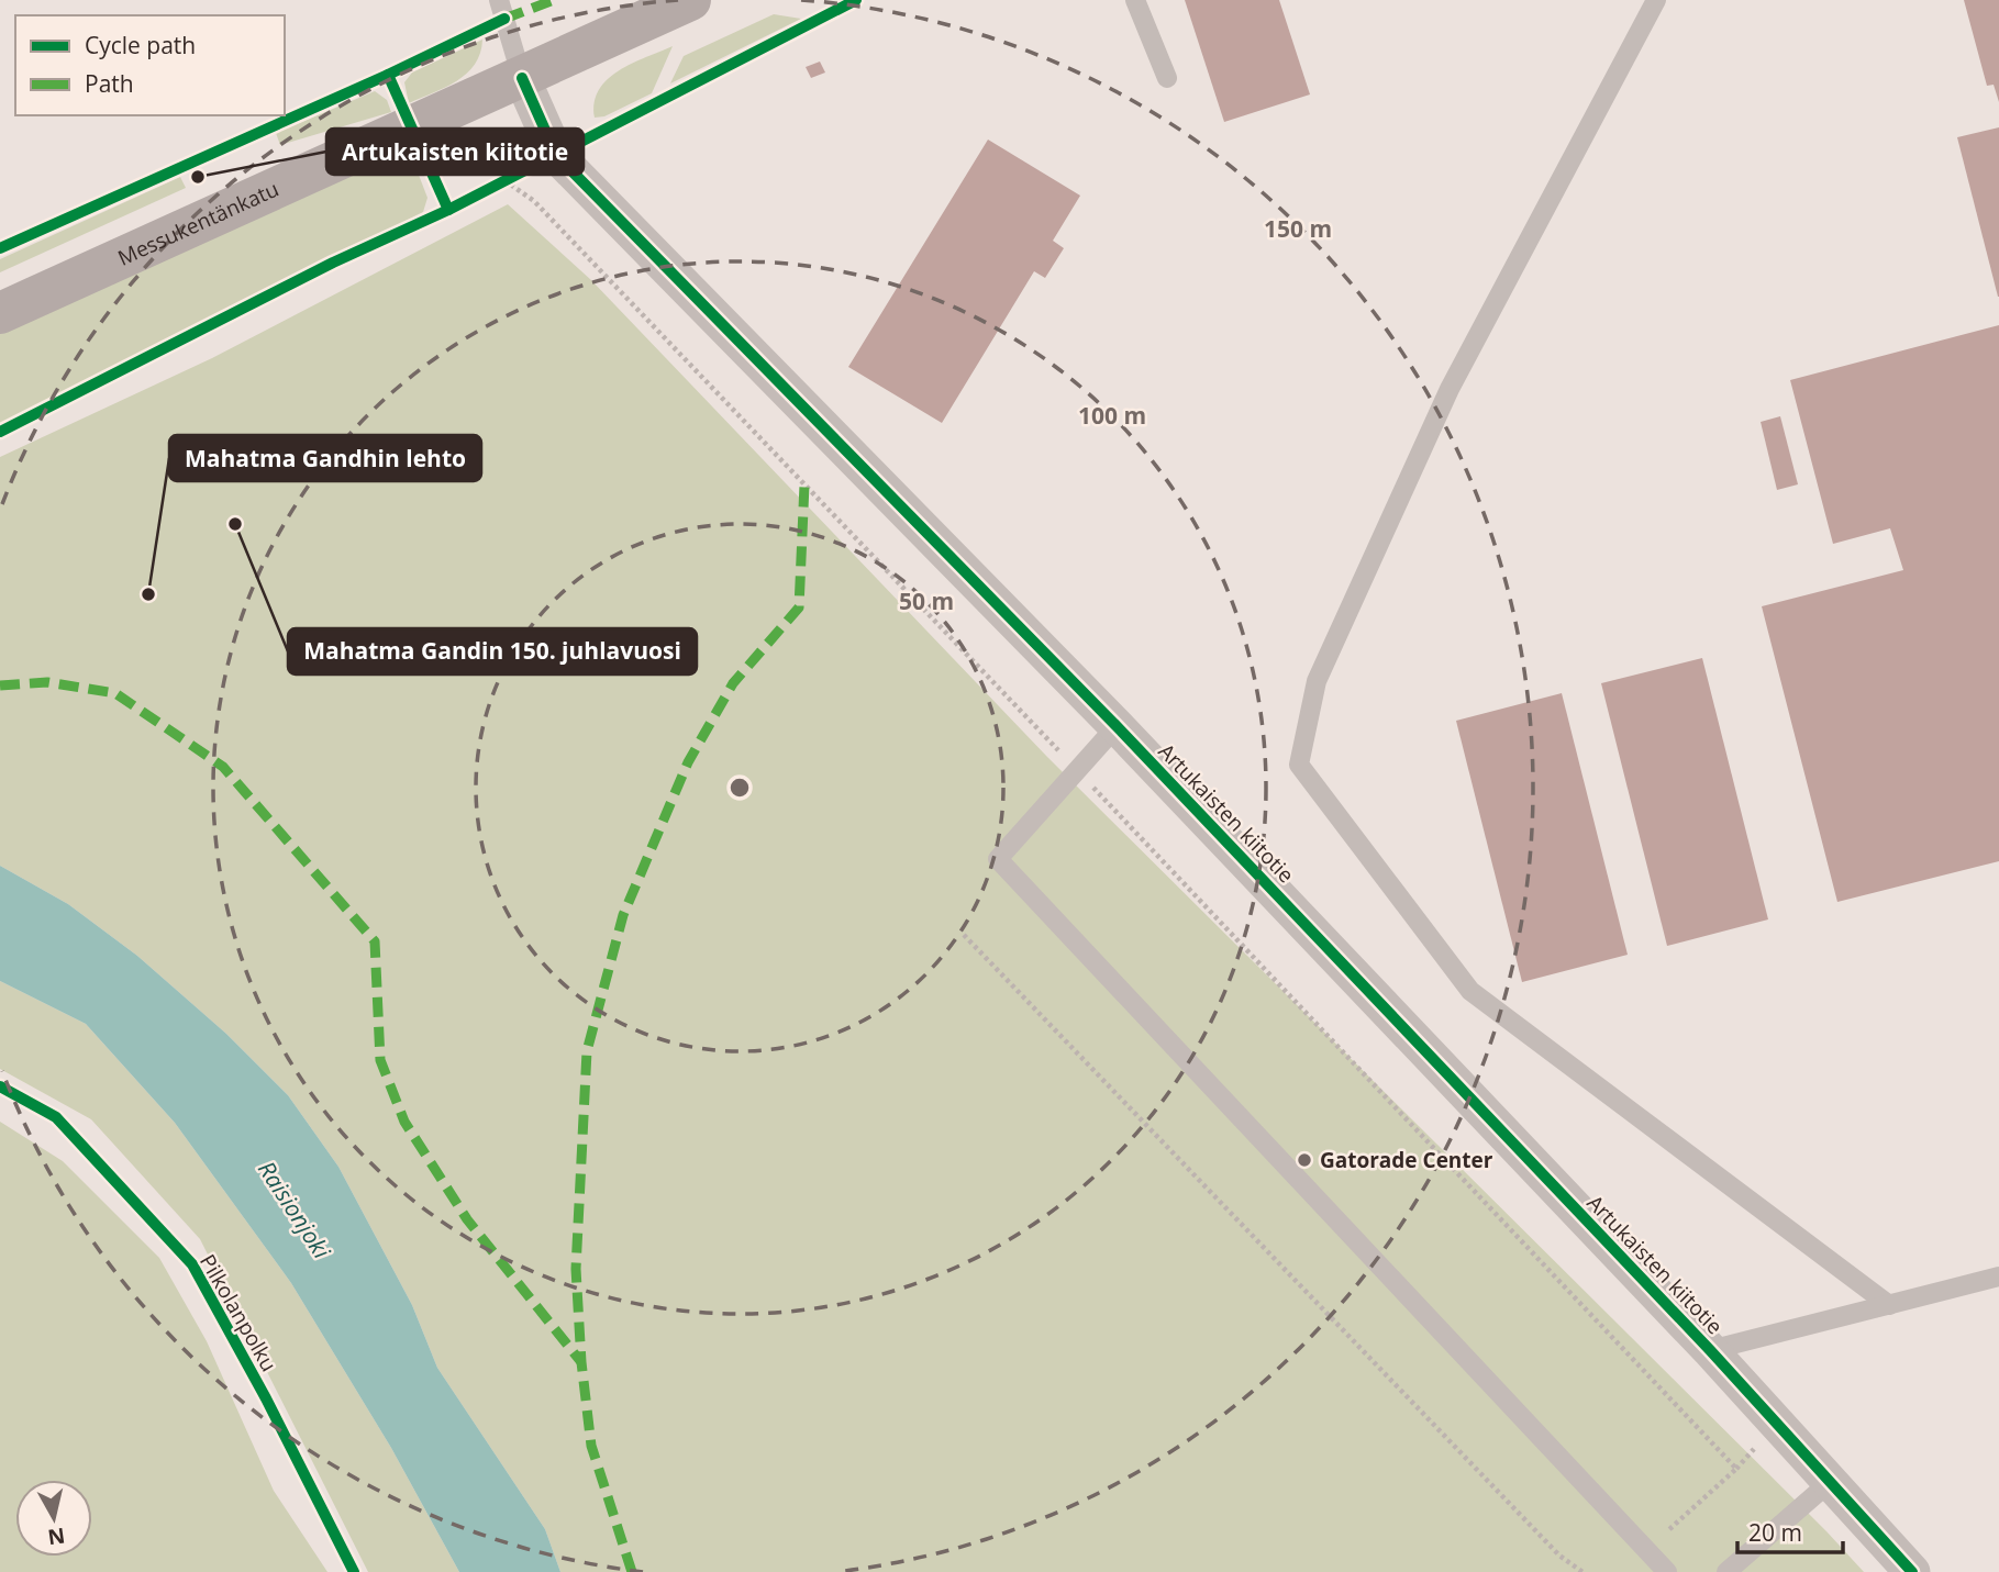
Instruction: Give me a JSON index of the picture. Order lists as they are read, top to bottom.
{
  "streets": {
    "street": ["Messukentänkatu", "Artukaisten kiitotie"],
    "cycle path": ["Pilkolanpolku"]
  },
  "crossings": [
    ["Messukentänkatu", "Artukaisten kiitotie"]
  ],
  "water": ["Raisionjoki"],
  "places": [
    "Artukaisten kiitotie",
    "Mahatma Gandin 150. juhlavuosi",
    "Mahatma Gandhin lehto",
    "Gatorade Center"
  ],
  "legend": ["Cycle path", "Path"],
  "scale_bar": "20 m",
  "north": "bottom",
  "rings": ["150 m", "100 m", "50 m"]
}
